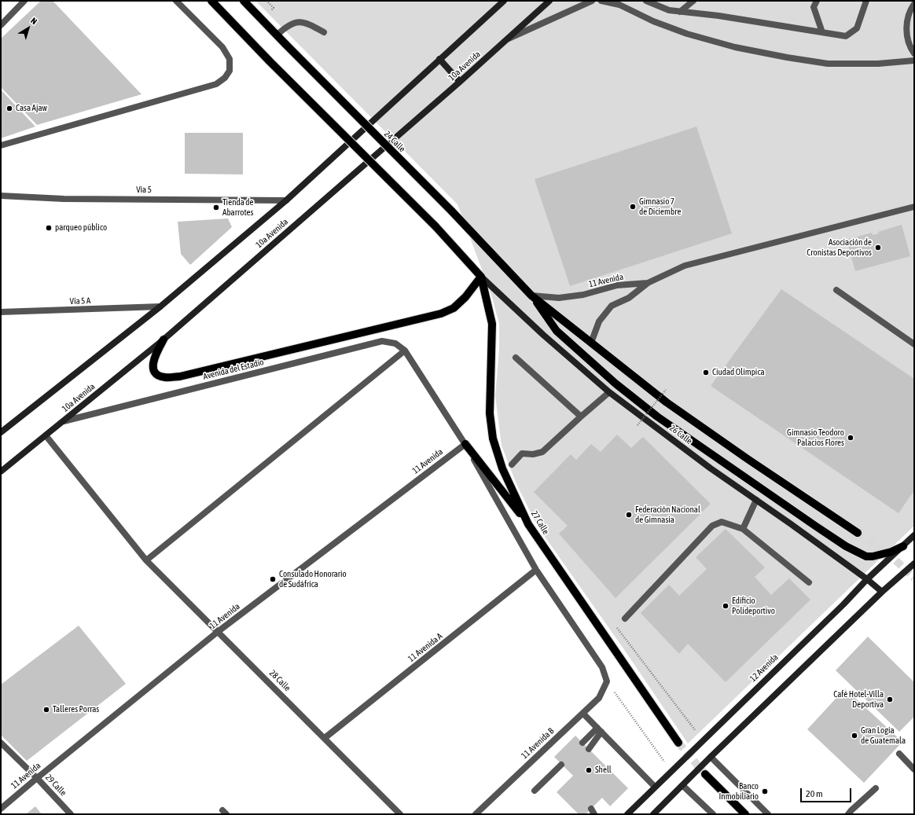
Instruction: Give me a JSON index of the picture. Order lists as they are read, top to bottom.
{
  "streets": {
    "main road": [
      "10a Avenida",
      "24 Calle",
      "26 Calle",
      "27 Calle",
      "12 Avenida"
    ],
    "street": [
      "Vía 5",
      "11 Avenida",
      "Vía 5 A",
      "Avenida del Estadio",
      "11 Avenida A",
      "28 Calle",
      "11 Avenida B",
      "29 Calle"
    ]
  },
  "crossings": [
    ["10a Avenida", "Vía 5"],
    ["10a Avenida", "Vía 5 A"],
    ["10a Avenida", "Avenida del Estadio"],
    ["10a Avenida", "28 Calle"],
    ["24 Calle", "11 Avenida"],
    ["11 Avenida", "28 Calle"],
    ["11 Avenida", "29 Calle"],
    ["26 Calle", "27 Calle"],
    ["26 Calle", "12 Avenida"],
    ["11 Avenida A", "28 Calle"]
  ],
  "places": [
    "Casa Ajaw",
    "Gimnasio 7 de Diciembre",
    "Tienda de Abarrotes",
    "parqueo público",
    "Asociación de Cronistas Deportivos",
    "Ciudad Olímpica",
    "Gimnasio Teodoro Palacios Flores",
    "Federación Nacional de Gimnasia",
    "Consulado Honorario de Sudáfrica",
    "Edificio Polideportivo",
    "Café Hotel-Villa Deportiva",
    "Talleres Porras",
    "Gran Logia de Guatemala",
    "Shell",
    "Banco Inmobiliario"
  ],
  "scale_bar": "20 m",
  "north": "top right"
}
